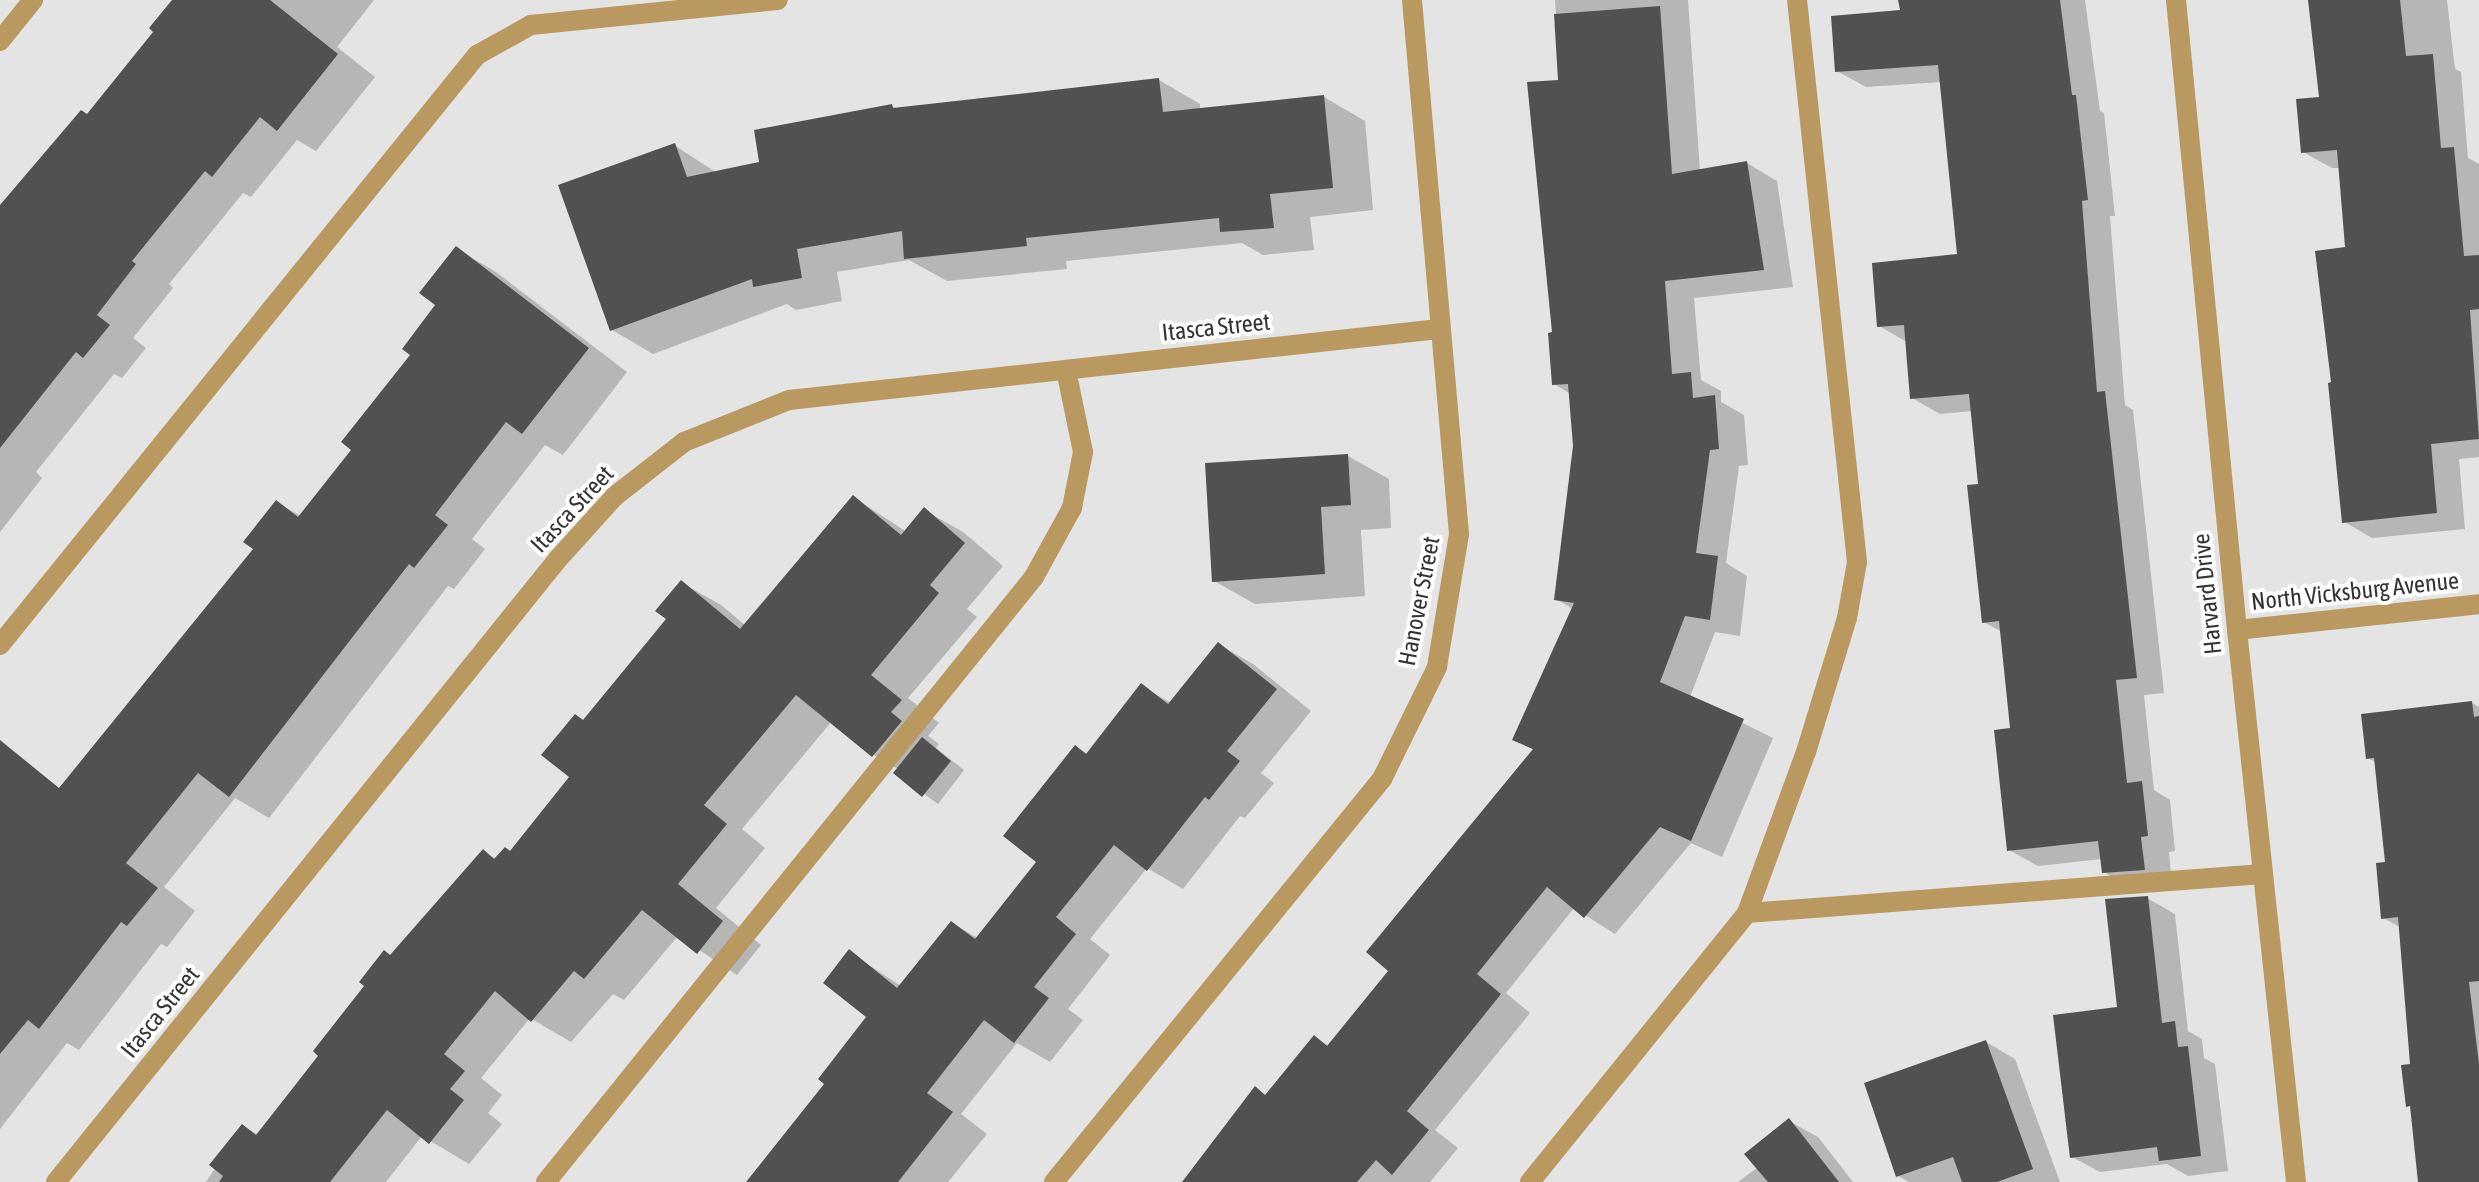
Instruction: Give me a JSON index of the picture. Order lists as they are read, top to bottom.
{
  "streets": {
    "street": [
      "Itasca Street",
      "North Vicksburg Avenue",
      "Harvard Drive",
      "Hanover Street"
    ]
  },
  "crossings": [
    ["Itasca Street", "Hanover Street"],
    ["North Vicksburg Avenue", "Harvard Drive"]
  ]
}
